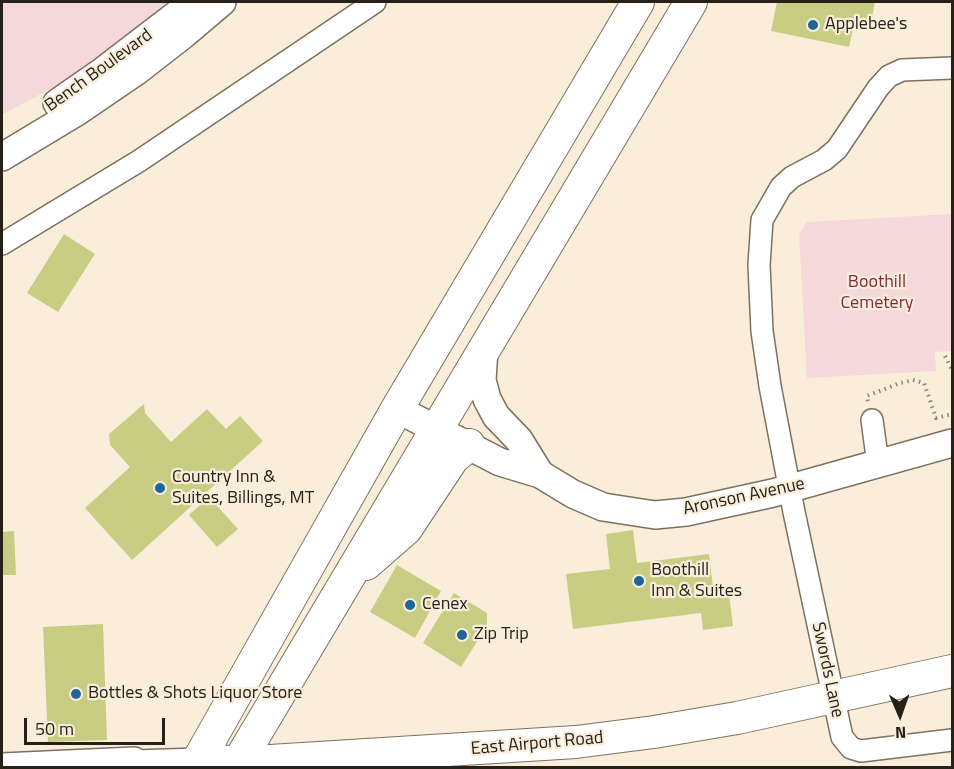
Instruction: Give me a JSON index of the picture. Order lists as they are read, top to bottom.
{
  "streets": {
    "highway": ["East Airport Road"],
    "main road": ["Bench Boulevard", "Aronson Avenue"],
    "street": ["Swords Lane"]
  },
  "crossings": [
    ["Aronson Avenue", "Swords Lane"],
    ["Swords Lane", "East Airport Road"]
  ],
  "parks": ["Boothill Cemetery"],
  "places": [
    "Applebee's",
    "Country Inn & Suites, Billings, MT",
    "Boothill Inn & Suites",
    "Cenex",
    "Zip Trip",
    "Bottles & Shots Liquor Store"
  ],
  "scale_bar": "50 m",
  "north": "bottom"
}
